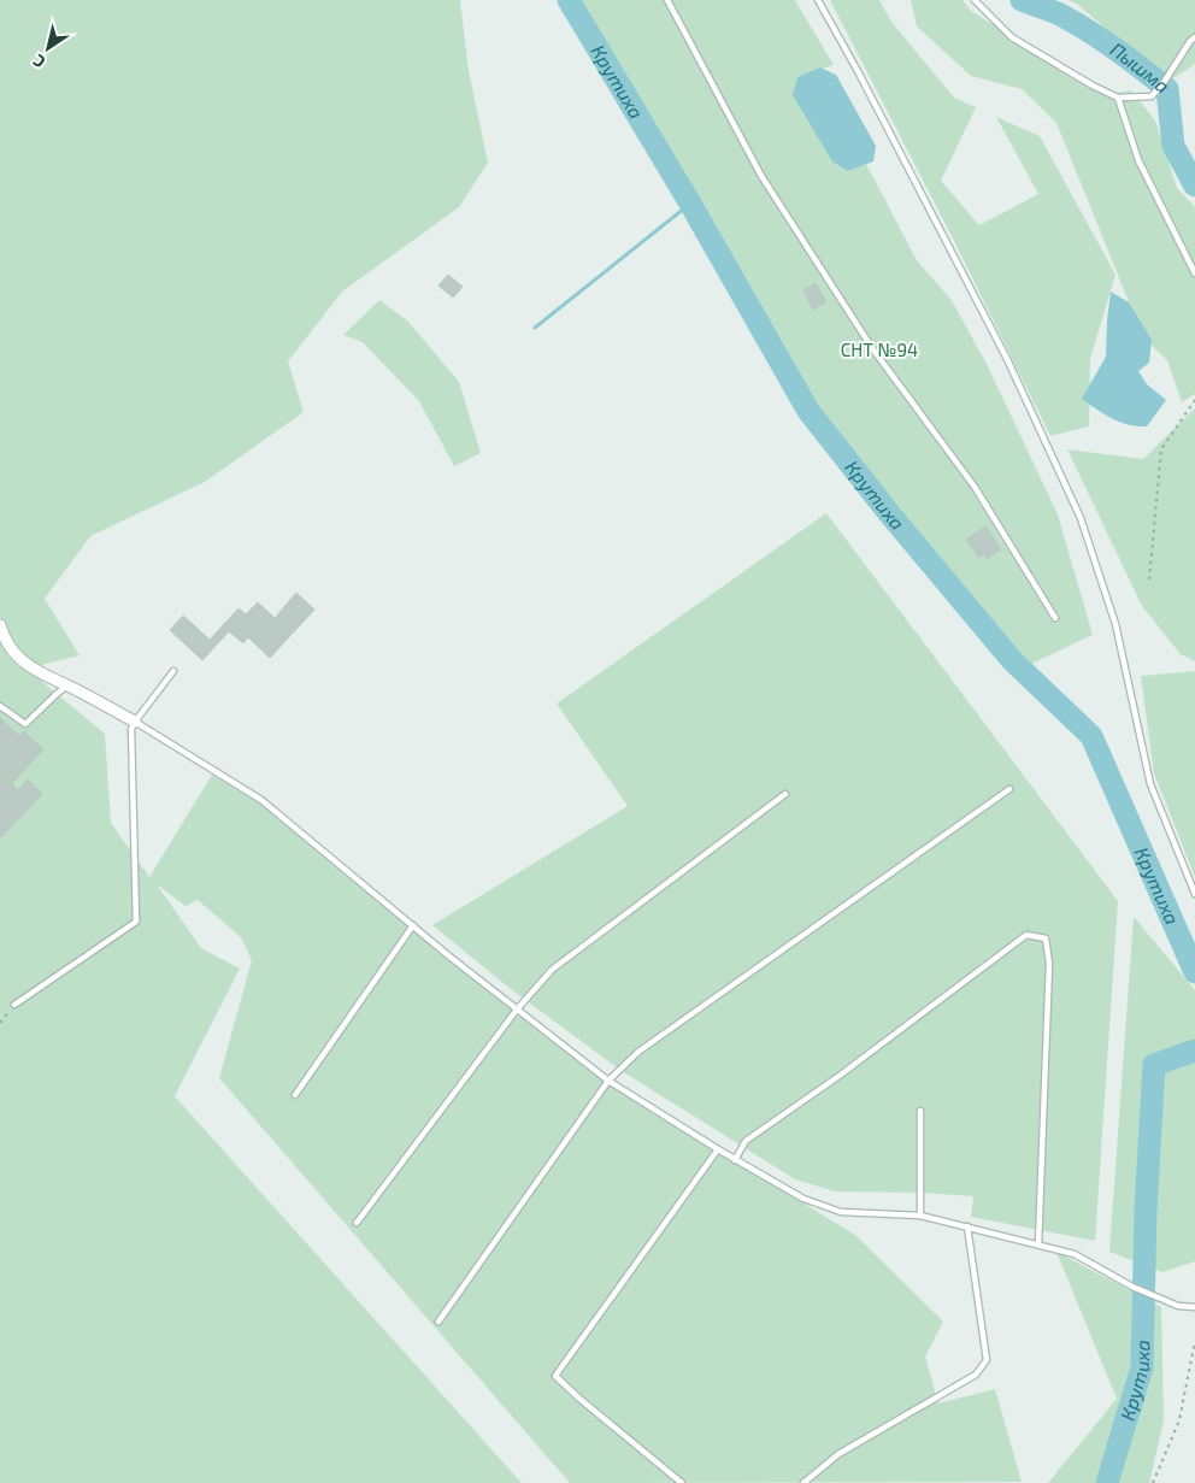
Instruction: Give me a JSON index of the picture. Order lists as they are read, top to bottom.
{
  "water": ["Пышма", "Крутиха"],
  "parks": ["СНТ №94"],
  "north": "bottom left"
}
